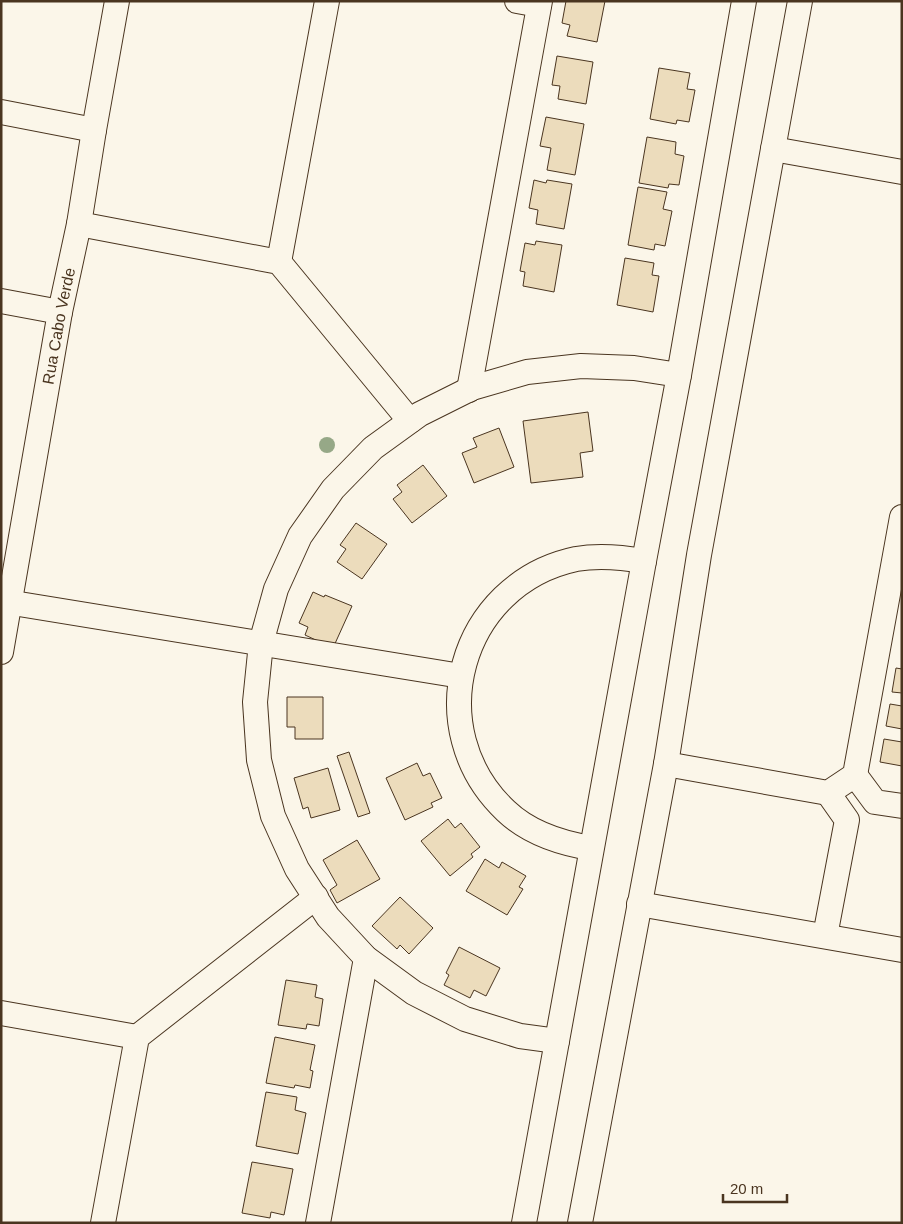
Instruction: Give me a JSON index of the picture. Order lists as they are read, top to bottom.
{
  "streets": {
    "street": ["Rua Cabo Verde"]
  },
  "scale_bar": "20 m"
}
